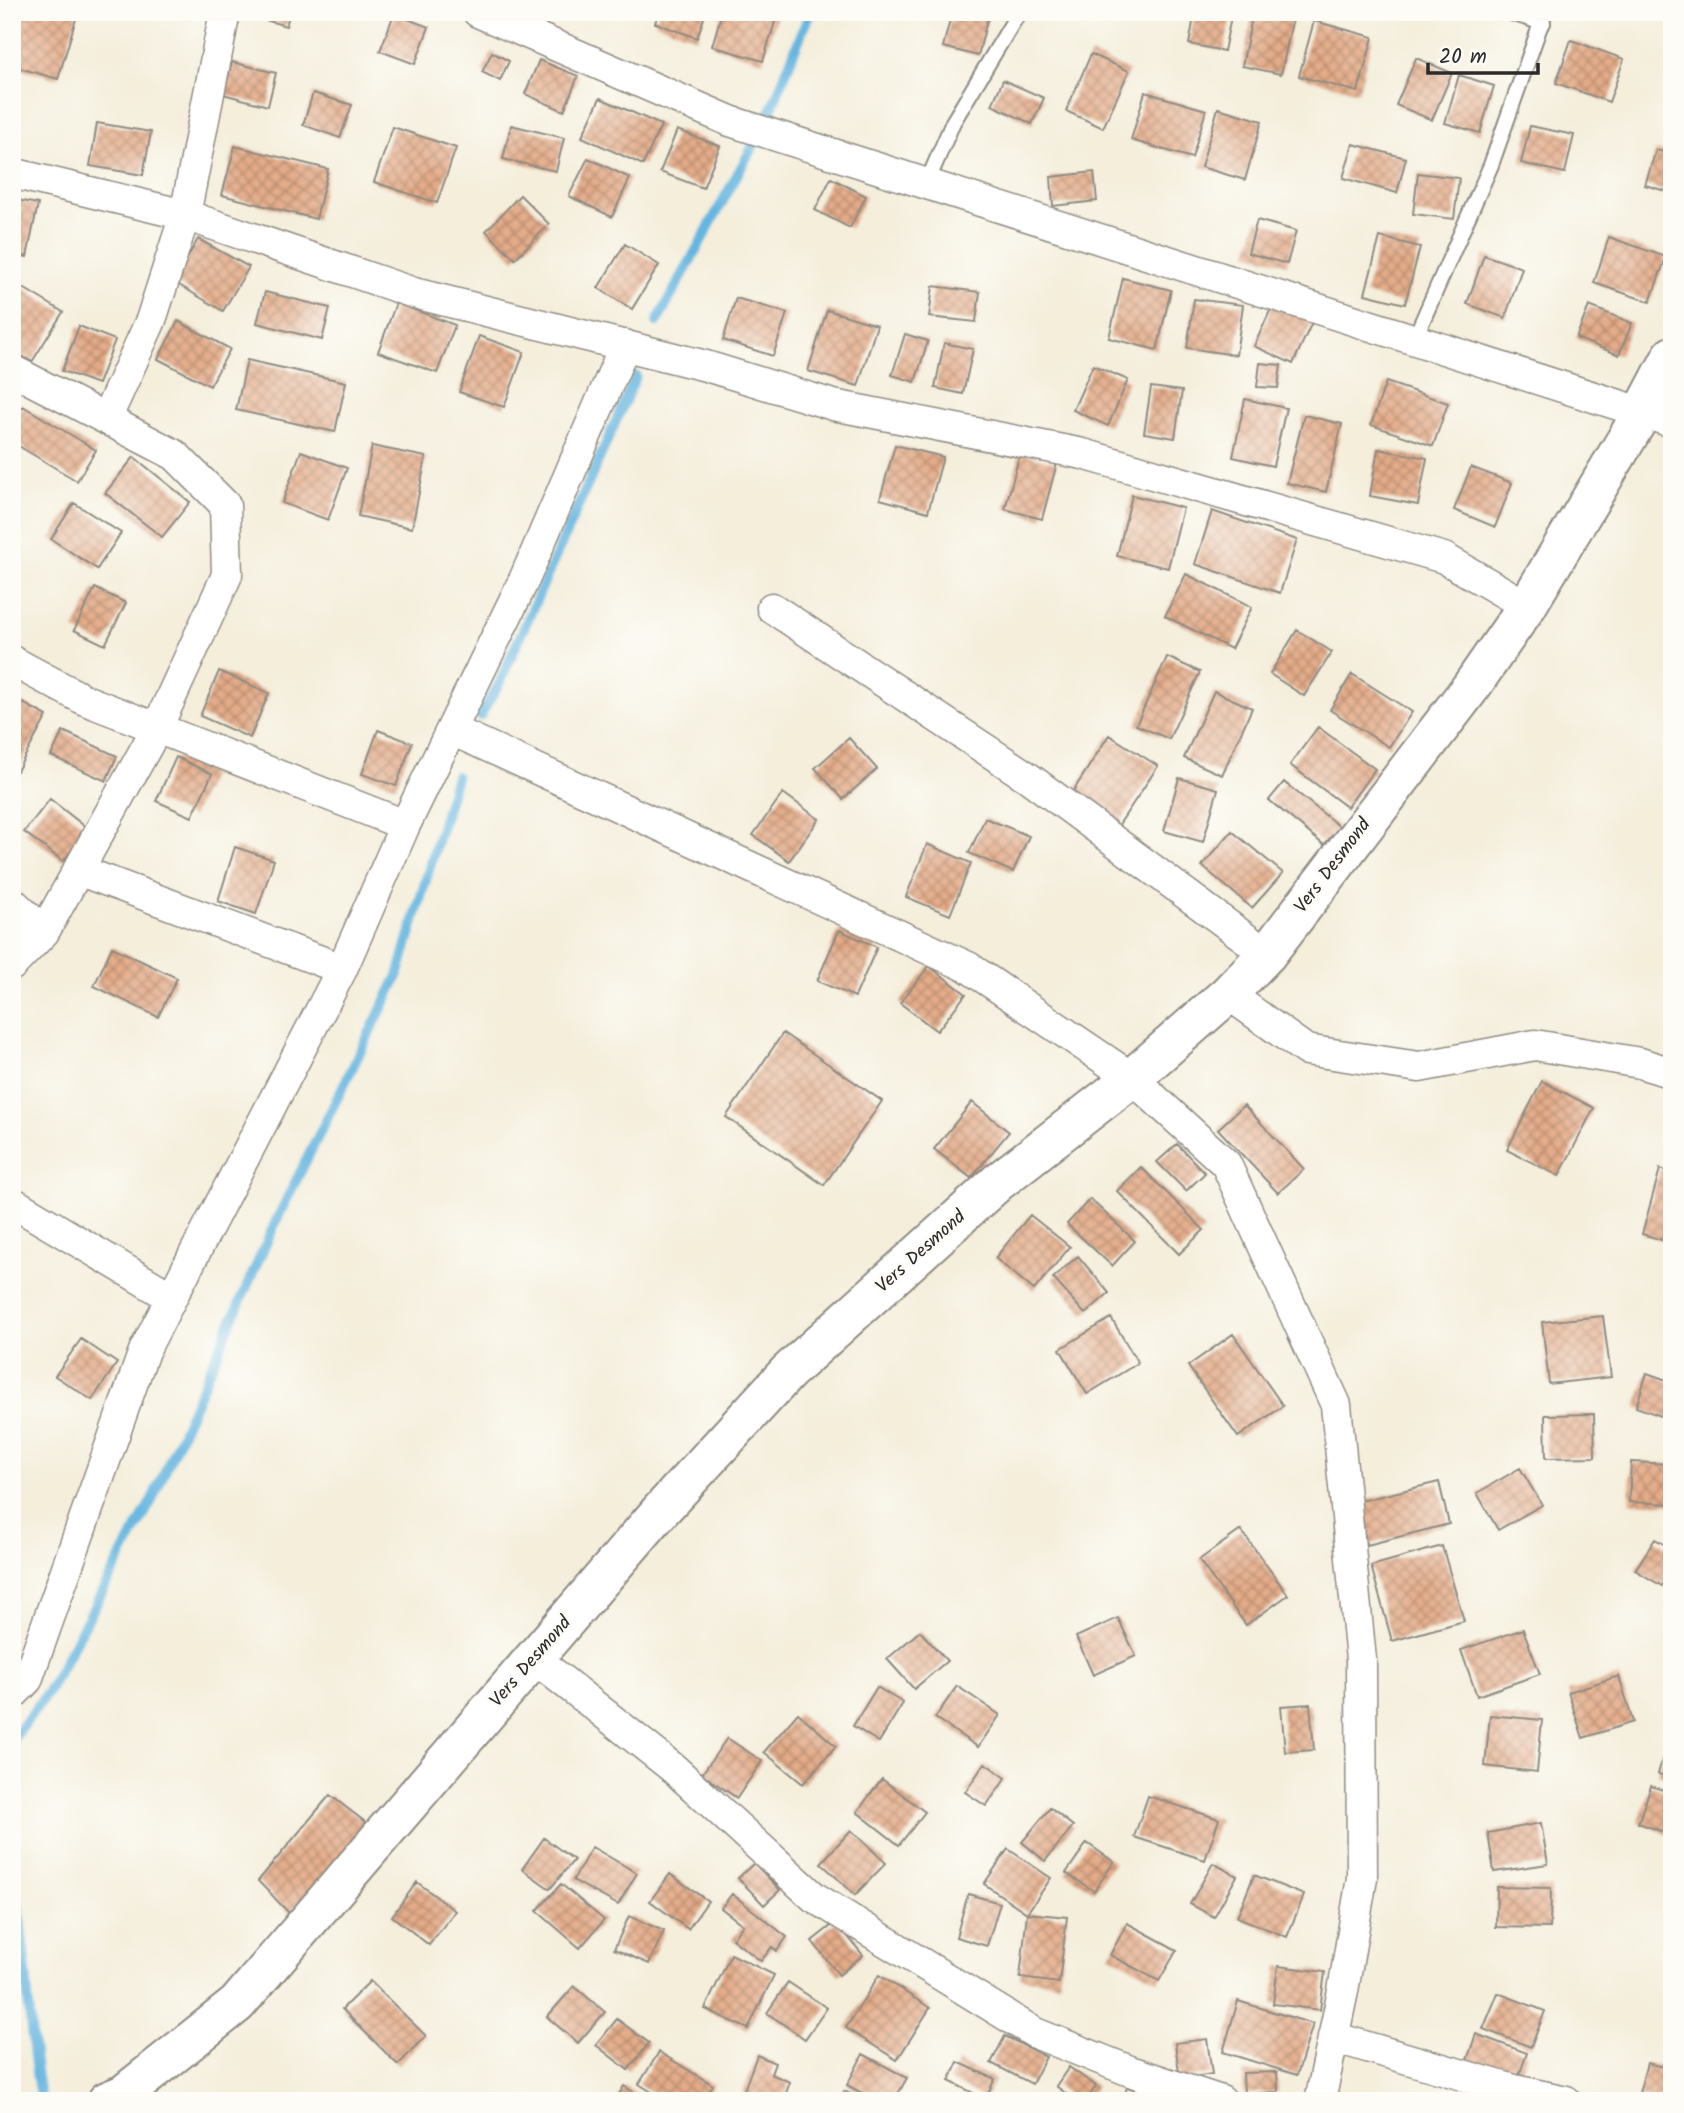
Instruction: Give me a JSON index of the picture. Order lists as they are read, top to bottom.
{
  "streets": {
    "main road": ["Vers Desmond"]
  },
  "scale_bar": "20 m"
}
